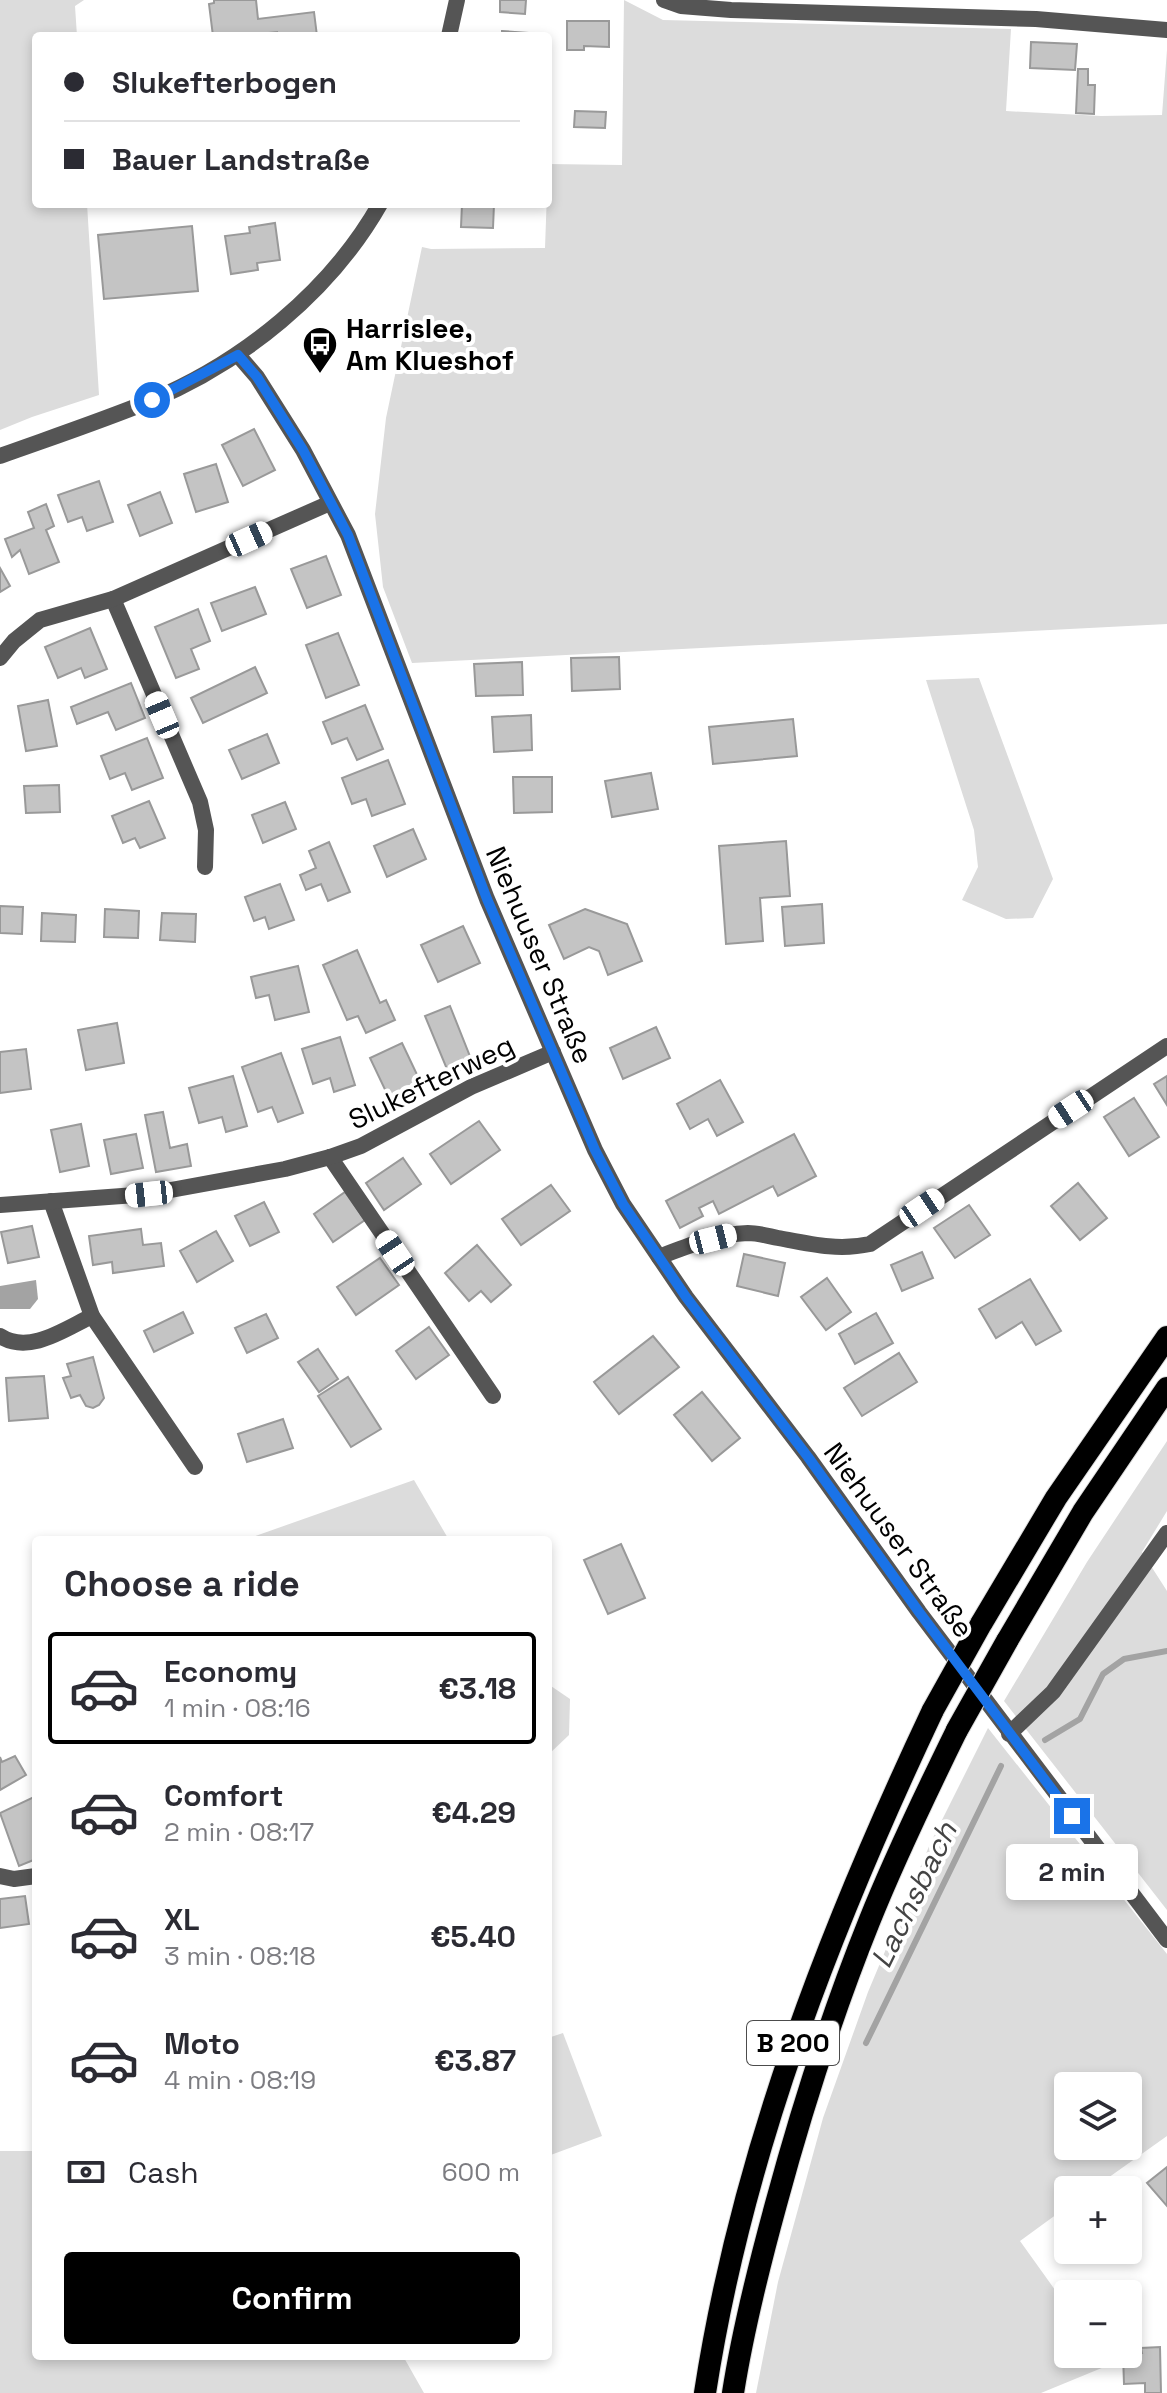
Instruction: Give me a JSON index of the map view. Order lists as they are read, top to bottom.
{
  "streets": {
    "highway": ["B 200"],
    "street": ["Niehuuser Straße", "Slukefterweg"]
  },
  "crossings": [
    ["Niehuuser Straße", "Slukefterweg"]
  ],
  "water": ["Lachsbach"],
  "places": {
    "bus stop": ["Harrislee, Am Klueshof"]
  },
  "page": {
    "banner": ["Slukefterbogen", "Bauer Landstraße"],
    "heading": "Choose a ride",
    "list": [
      {
        "name": "Economy",
        "note": "1 min · 08:16",
        "value": "€3.18"
      },
      {
        "name": "Comfort",
        "note": "2 min · 08:17",
        "value": "€4.29"
      },
      {
        "name": "XL",
        "note": "3 min · 08:18",
        "value": "€5.40"
      },
      {
        "name": "Moto",
        "note": "4 min · 08:19",
        "value": "€3.87"
      }
    ],
    "bubble": "2 min",
    "map_buttons": ["+", "−"],
    "pay": ["Cash", "600 m"],
    "buttons": "Confirm"
  }
}
